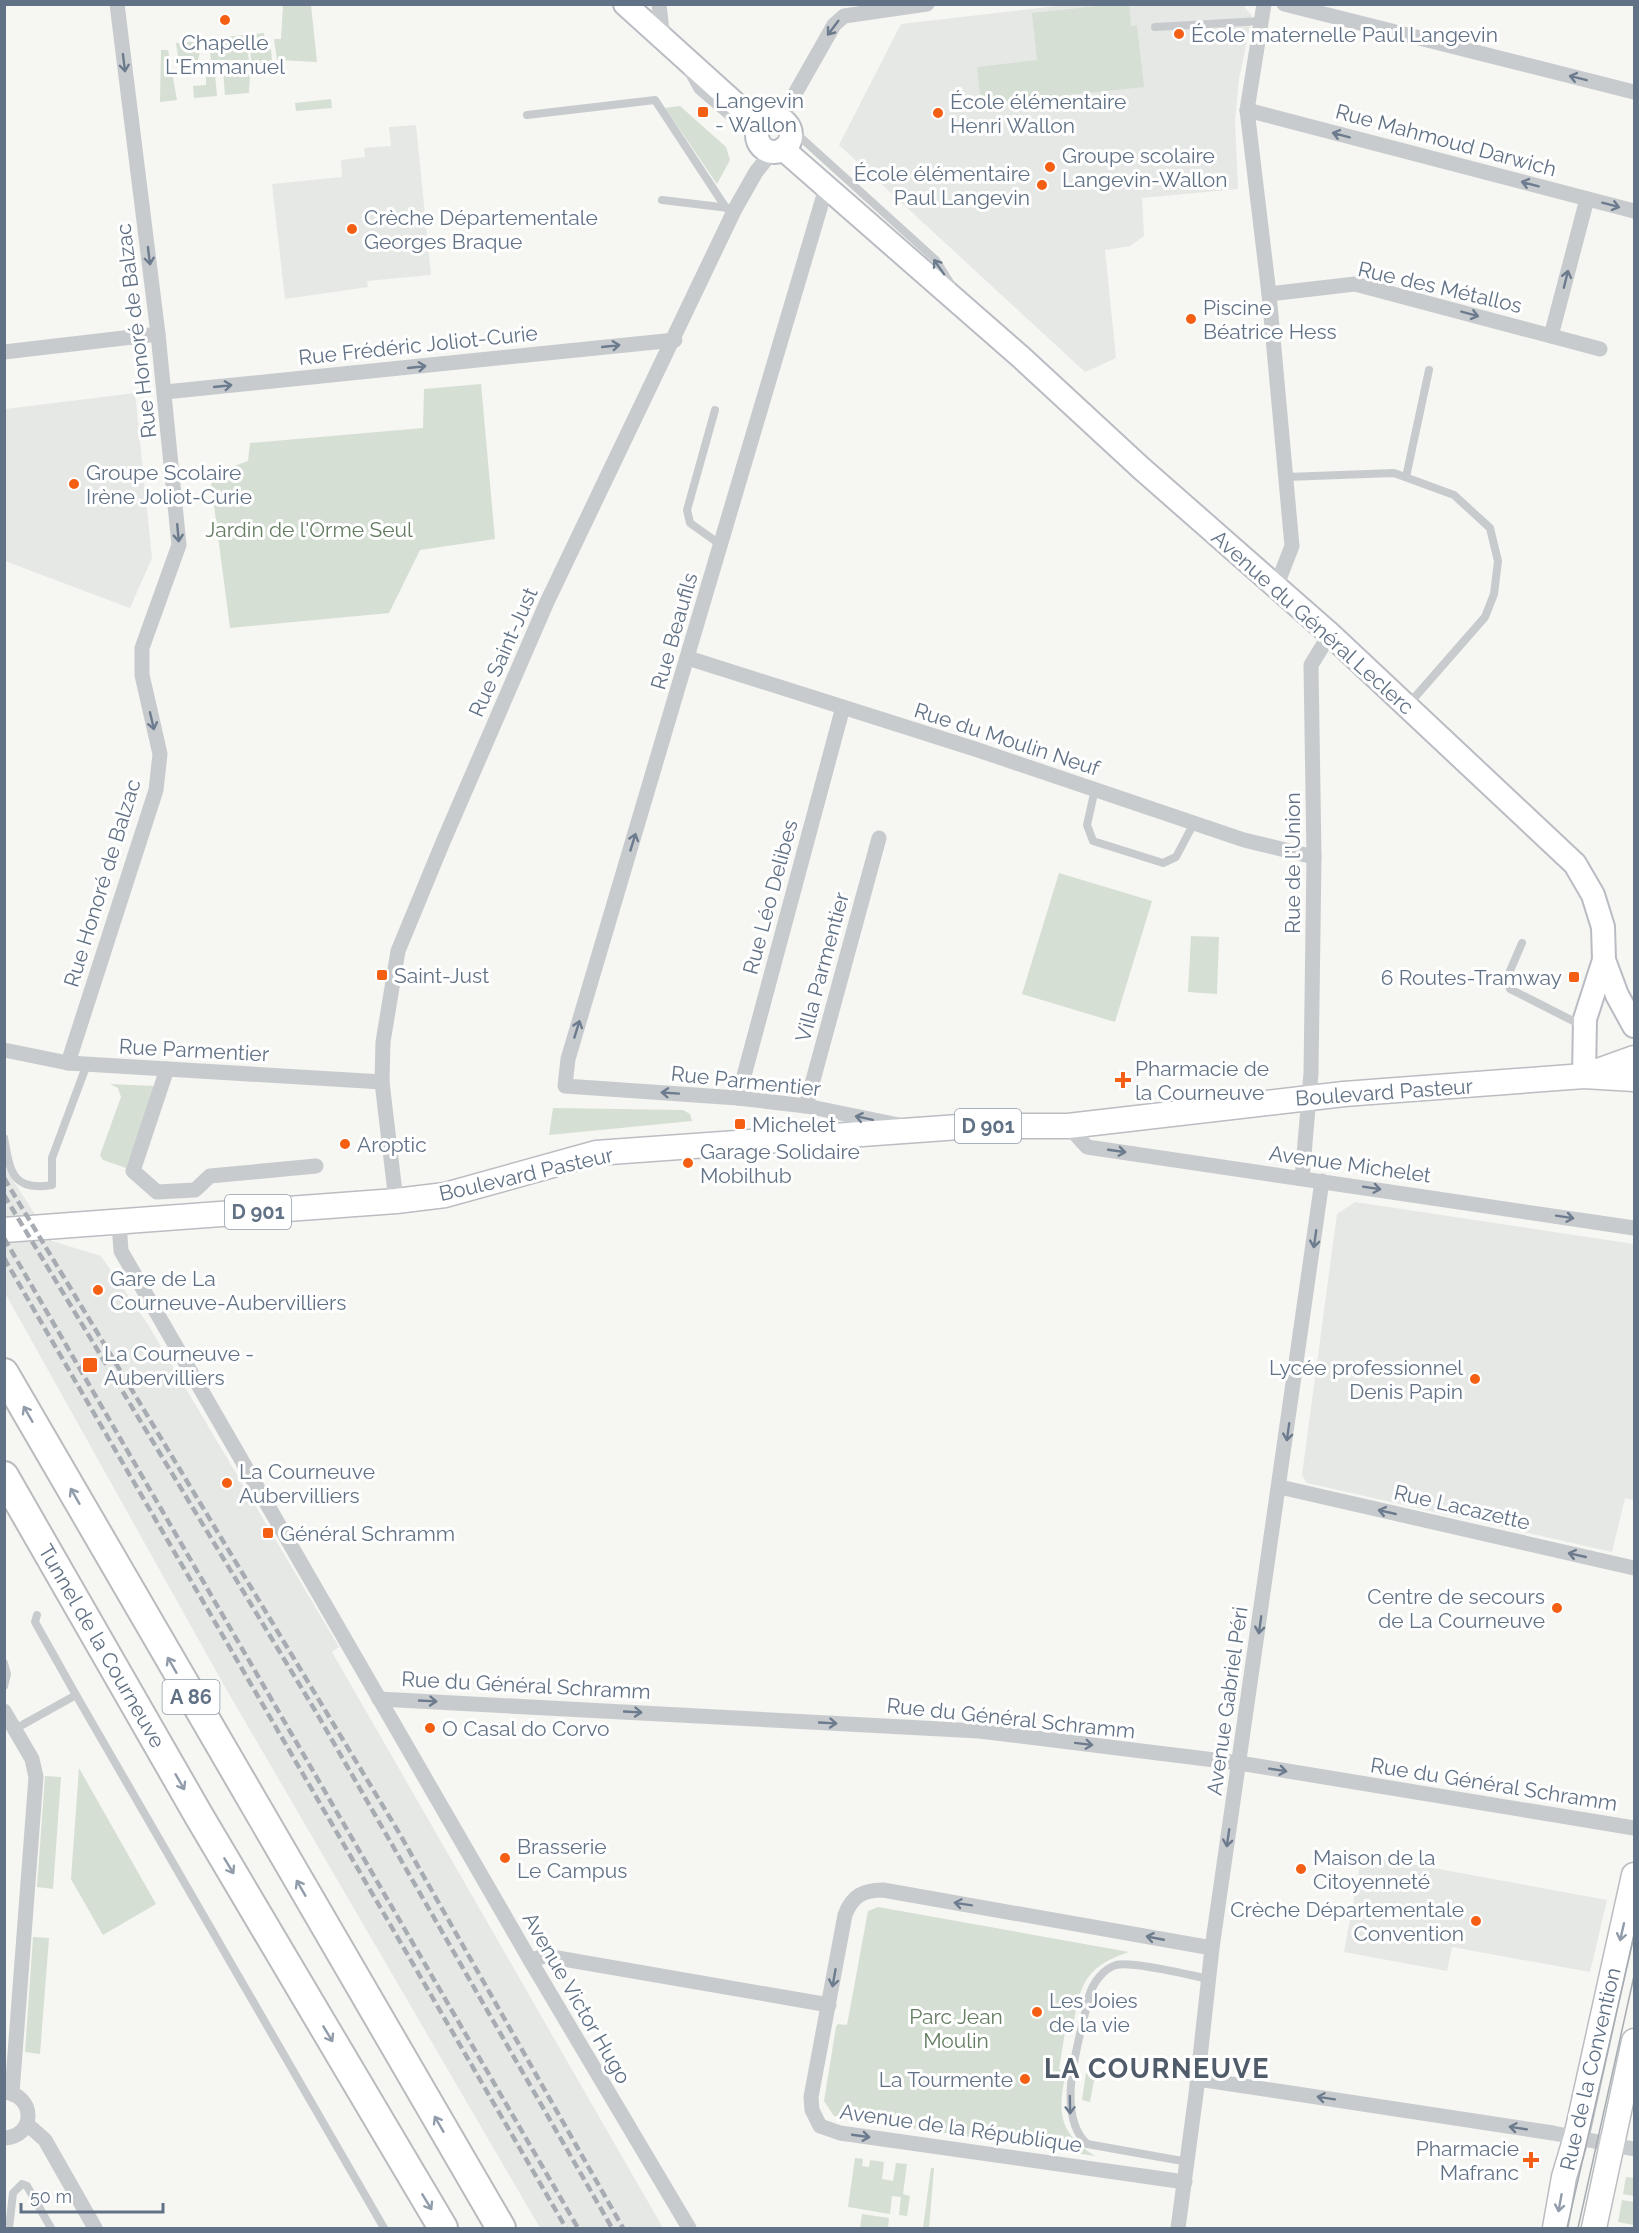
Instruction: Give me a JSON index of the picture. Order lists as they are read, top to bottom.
{
  "streets": {
    "highway": ["Tunnel de la Courneuve", "A 86"],
    "main road": [
      "Avenue du Général Leclerc",
      "Boulevard Pasteur",
      "D 901",
      "Rue de la Convention"
    ],
    "street": [
      "Rue Mahmoud Darwich",
      "Rue des Métallos",
      "Rue Honoré de Balzac",
      "Rue Frédéric Joliot-Curie",
      "Rue Beaufils",
      "Rue Saint-Just",
      "Rue du Moulin Neuf",
      "Rue de l'Union",
      "Rue Léo Delibes",
      "Villa Parmentier",
      "Rue Parmentier",
      "Avenue Michelet",
      "Rue Lacazette",
      "Rue du Général Schramm",
      "Avenue Gabriel Péri",
      "Avenue Victor Hugo",
      "Avenue de la République"
    ]
  },
  "crossings": [
    ["Rue Honoré de Balzac", "Rue Frédéric Joliot-Curie"],
    ["Rue Honoré de Balzac", "Rue Parmentier"],
    ["Rue Frédéric Joliot-Curie", "Rue Saint-Just"],
    ["Avenue du Général Leclerc", "Rue Beaufils"],
    ["Avenue du Général Leclerc", "Rue Saint-Just"],
    ["Avenue du Général Leclerc", "Rue de l'Union"],
    ["Avenue du Général Leclerc", "Boulevard Pasteur"],
    ["Rue Beaufils", "Rue du Moulin Neuf"],
    ["Rue Beaufils", "Rue Parmentier"],
    ["Rue Saint-Just", "Rue Parmentier"],
    ["Rue Saint-Just", "Boulevard Pasteur"],
    ["Rue du Moulin Neuf", "Rue de l'Union"],
    ["Rue du Moulin Neuf", "Rue Léo Delibes"],
    ["Rue de l'Union", "Boulevard Pasteur"],
    ["Rue de l'Union", "Avenue Michelet"],
    ["Rue Léo Delibes", "Rue Parmentier"],
    ["Villa Parmentier", "Rue Parmentier"],
    ["Rue Parmentier", "Boulevard Pasteur"],
    ["Boulevard Pasteur", "Avenue Michelet"],
    ["Boulevard Pasteur", "Avenue Victor Hugo"],
    ["Avenue Michelet", "Avenue Gabriel Péri"],
    ["Rue Lacazette", "Avenue Gabriel Péri"],
    ["Rue du Général Schramm", "Avenue Gabriel Péri"],
    ["Rue du Général Schramm", "Avenue Victor Hugo"],
    ["Avenue Gabriel Péri", "Avenue de la République"]
  ],
  "one_way": [
    "Rue des Métallos",
    "Rue Honoré de Balzac",
    "Rue Frédéric Joliot-Curie",
    "Rue Beaufils",
    "Rue Parmentier",
    "Avenue Michelet",
    "Rue Lacazette",
    "Rue du Général Schramm",
    "Avenue Gabriel Péri"
  ],
  "districts": ["LA COURNEUVE"],
  "parks": ["Jardin de l'Orme Seul", "Parc Jean Moulin"],
  "places": {
    "other": [
      "Chapelle L'Emmanuel",
      "École maternelle Paul Langevin",
      "École élémentaire Henri Wallon",
      "Groupe scolaire Langevin-Wallon",
      "École élémentaire Paul Langevin",
      "Crèche Départementale Georges Braque",
      "Piscine Béatrice Hess",
      "Groupe Scolaire Irène Joliot-Curie",
      "Aroptic",
      "Garage Solidaire Mobilhub",
      "Gare de La Courneuve-Aubervilliers",
      "Lycée professionnel Denis Papin",
      "La Courneuve Aubervilliers",
      "Centre de secours de La Courneuve",
      "O Casal do Corvo",
      "Brasserie Le Campus",
      "Maison de la Citoyenneté",
      "Crèche Départementale Convention",
      "Les Joies de la vie",
      "La Tourmente"
    ],
    "transit": [
      "Langevin - Wallon",
      "Saint-Just",
      "6 Routes-Tramway",
      "Michelet",
      "La Courneuve - Aubervilliers",
      "Général Schramm"
    ],
    "health": ["Pharmacie de la Courneuve", "Pharmacie Mafranc"]
  },
  "scale_bar": "50 m"
}
